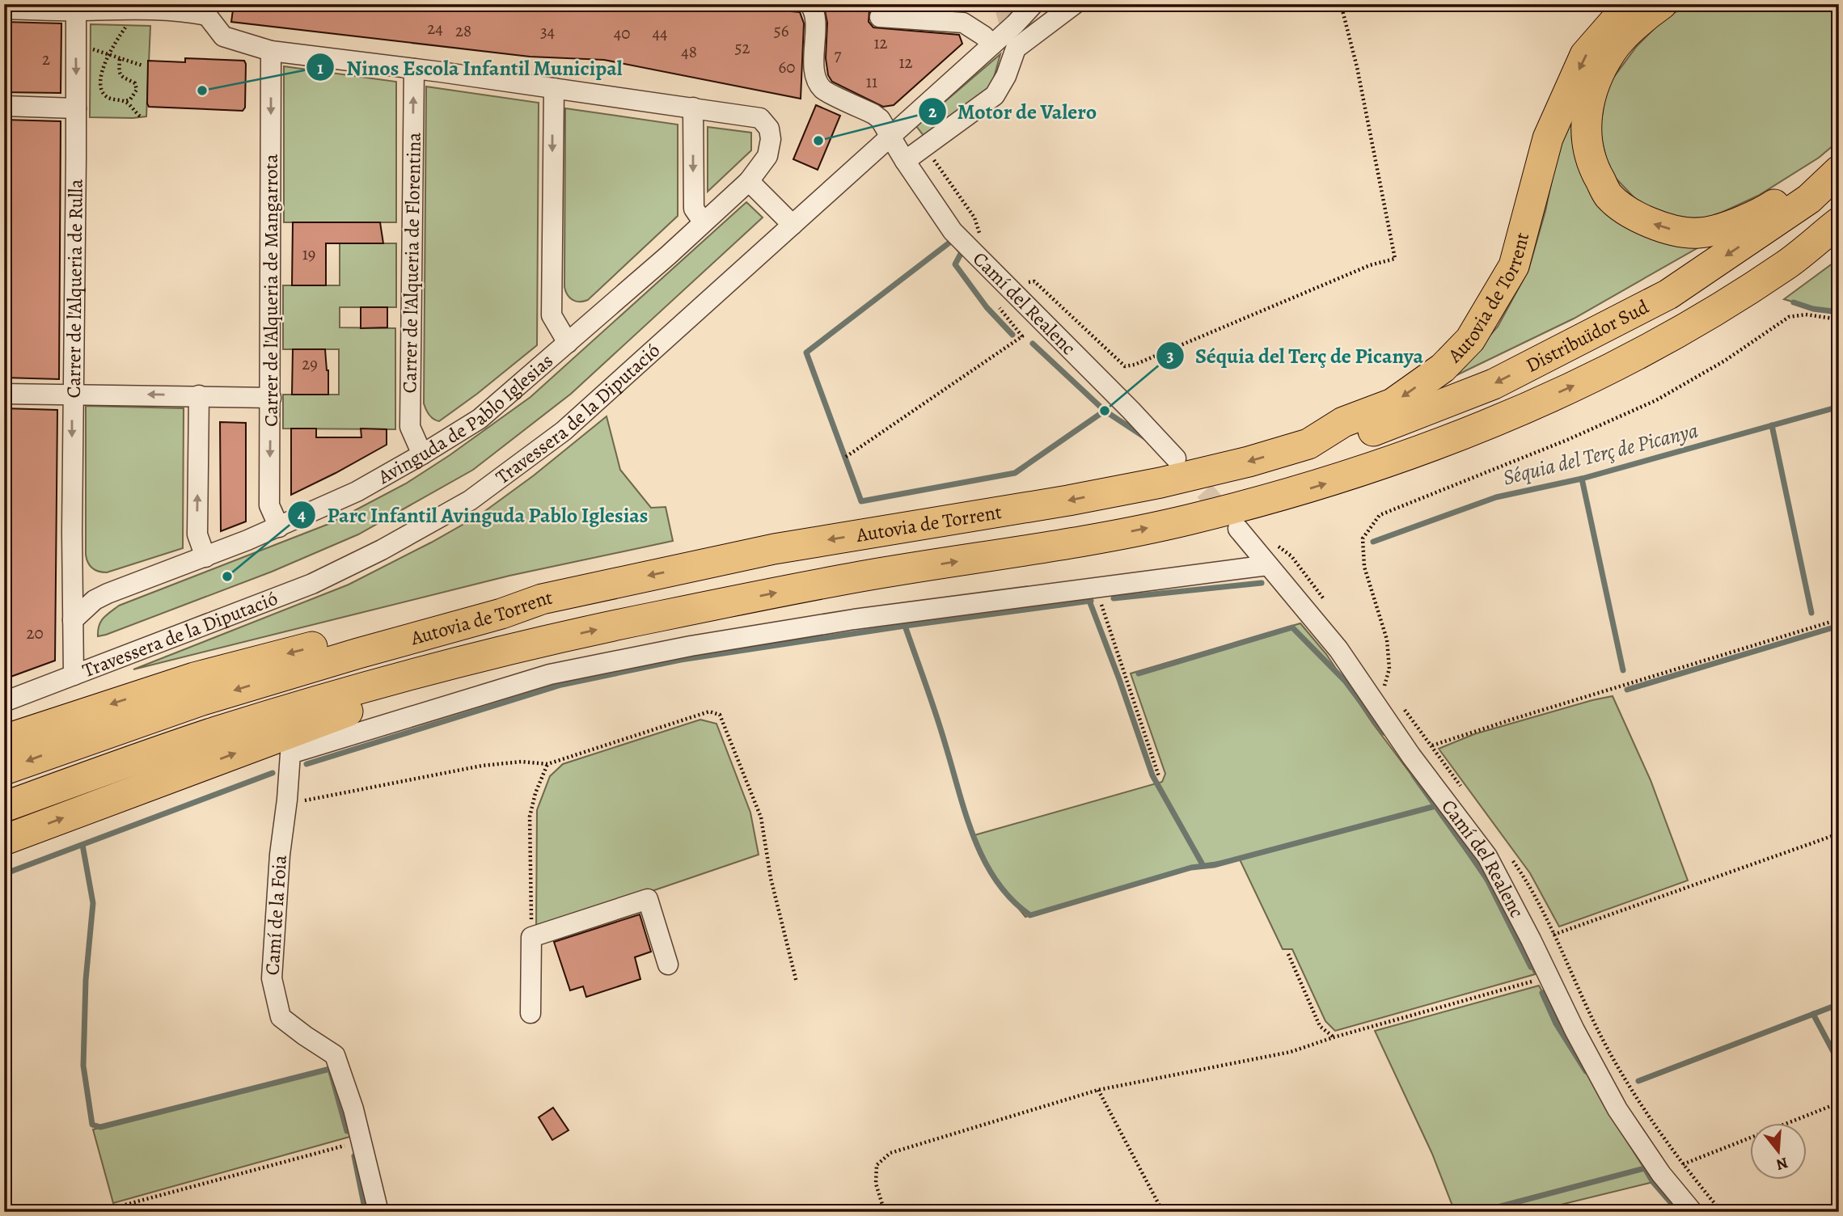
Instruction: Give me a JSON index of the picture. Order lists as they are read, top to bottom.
{
  "streets": {
    "highway": ["Autovia de Torrent", "Distribuïdor Sud"],
    "street": [
      "Carrer de l'Alqueria de Florentina",
      "Carrer de l'Alqueria de Rulla",
      "Carrer de l'Alqueria de Mangarrota",
      "Camí del Realenc",
      "Travessera de la Diputació",
      "Avinguda de Pablo Iglesias",
      "Camí de la Foia"
    ]
  },
  "crossings": [
    ["Carrer de l'Alqueria de Florentina", "Avinguda de Pablo Iglesias"],
    ["Carrer de l'Alqueria de Rulla", "Travessera de la Diputació"],
    ["Carrer de l'Alqueria de Rulla", "Avinguda de Pablo Iglesias"],
    ["Carrer de l'Alqueria de Mangarrota", "Avinguda de Pablo Iglesias"],
    ["Autovia de Torrent", "Distribuïdor Sud"],
    ["Camí del Realenc", "Travessera de la Diputació"]
  ],
  "one_way": ["Distribuïdor Sud"],
  "water": ["Séquia del Terç de Picanya"],
  "places": [
    "Ninos Escola Infantil Municipal",
    "Motor de Valero",
    "Séquia del Terç de Picanya",
    "Parc Infantil Avinguda Pablo Iglesias"
  ],
  "house_numbers": [
    "24",
    "28",
    "56",
    "34",
    "40",
    "44",
    "12",
    "52",
    "48",
    "7",
    "2",
    "12",
    "60",
    "11",
    "19",
    "29",
    "20"
  ],
  "north": "bottom"
}
